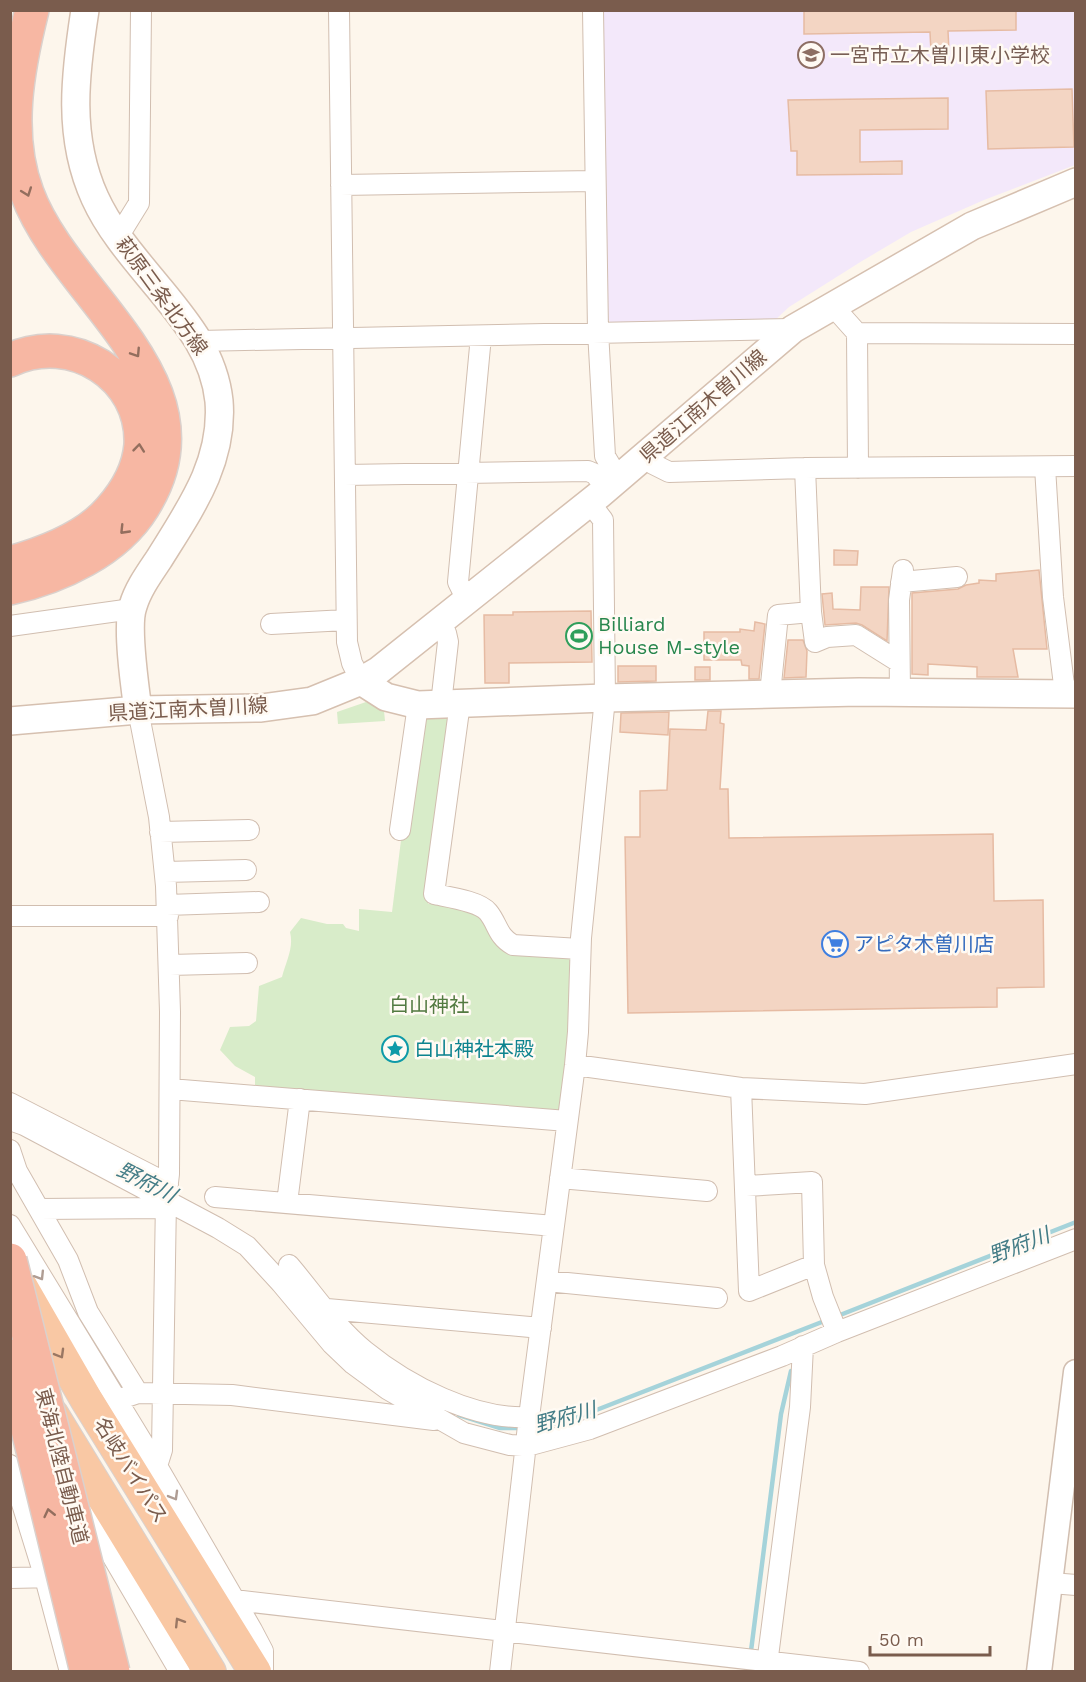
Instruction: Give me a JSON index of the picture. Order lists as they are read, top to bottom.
{
  "streets": {
    "highway": ["東海北陸自動車道", "名岐バイパス"],
    "main road": ["萩原三条北方線", "県道江南木曽川線"]
  },
  "crossings": [
    ["萩原三条北方線", "県道江南木曽川線"]
  ],
  "water": ["野府川"],
  "parks": ["白山神社"],
  "places": {
    "school or university": ["一宮市立木曽川東小学校"],
    "sports": ["Billiard House M-style"],
    "supermarket": ["アピタ木曽川店"],
    "place": ["白山神社本殿"]
  },
  "scale_bar": "50 m"
}
